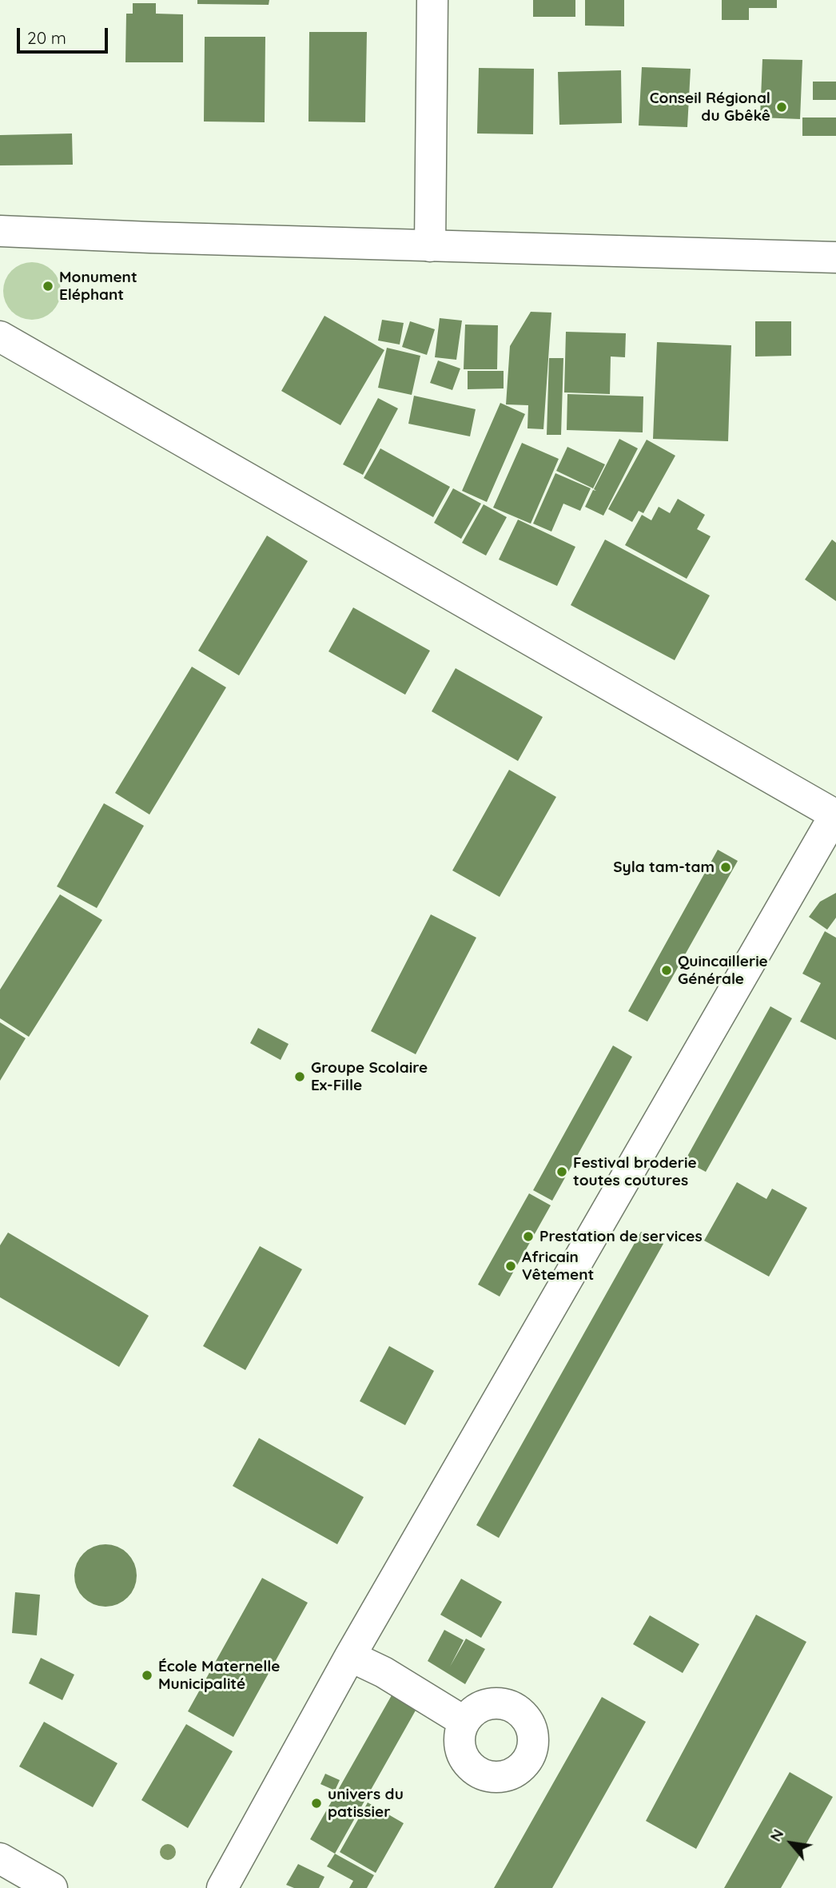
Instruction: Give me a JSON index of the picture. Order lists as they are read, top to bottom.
{
  "places": [
    "Conseil Régional du Gbêkê",
    "Monument Eléphant",
    "Syla tam-tam",
    "Quincaillerie Générale",
    "Groupe Scolaire Ex-Fille",
    "Festival broderie toutes coutures",
    "Prestation de services",
    "Africain Vêtement",
    "École Maternelle Municipalité",
    "univers du patissier"
  ],
  "scale_bar": "20 m",
  "north": "top left"
}
